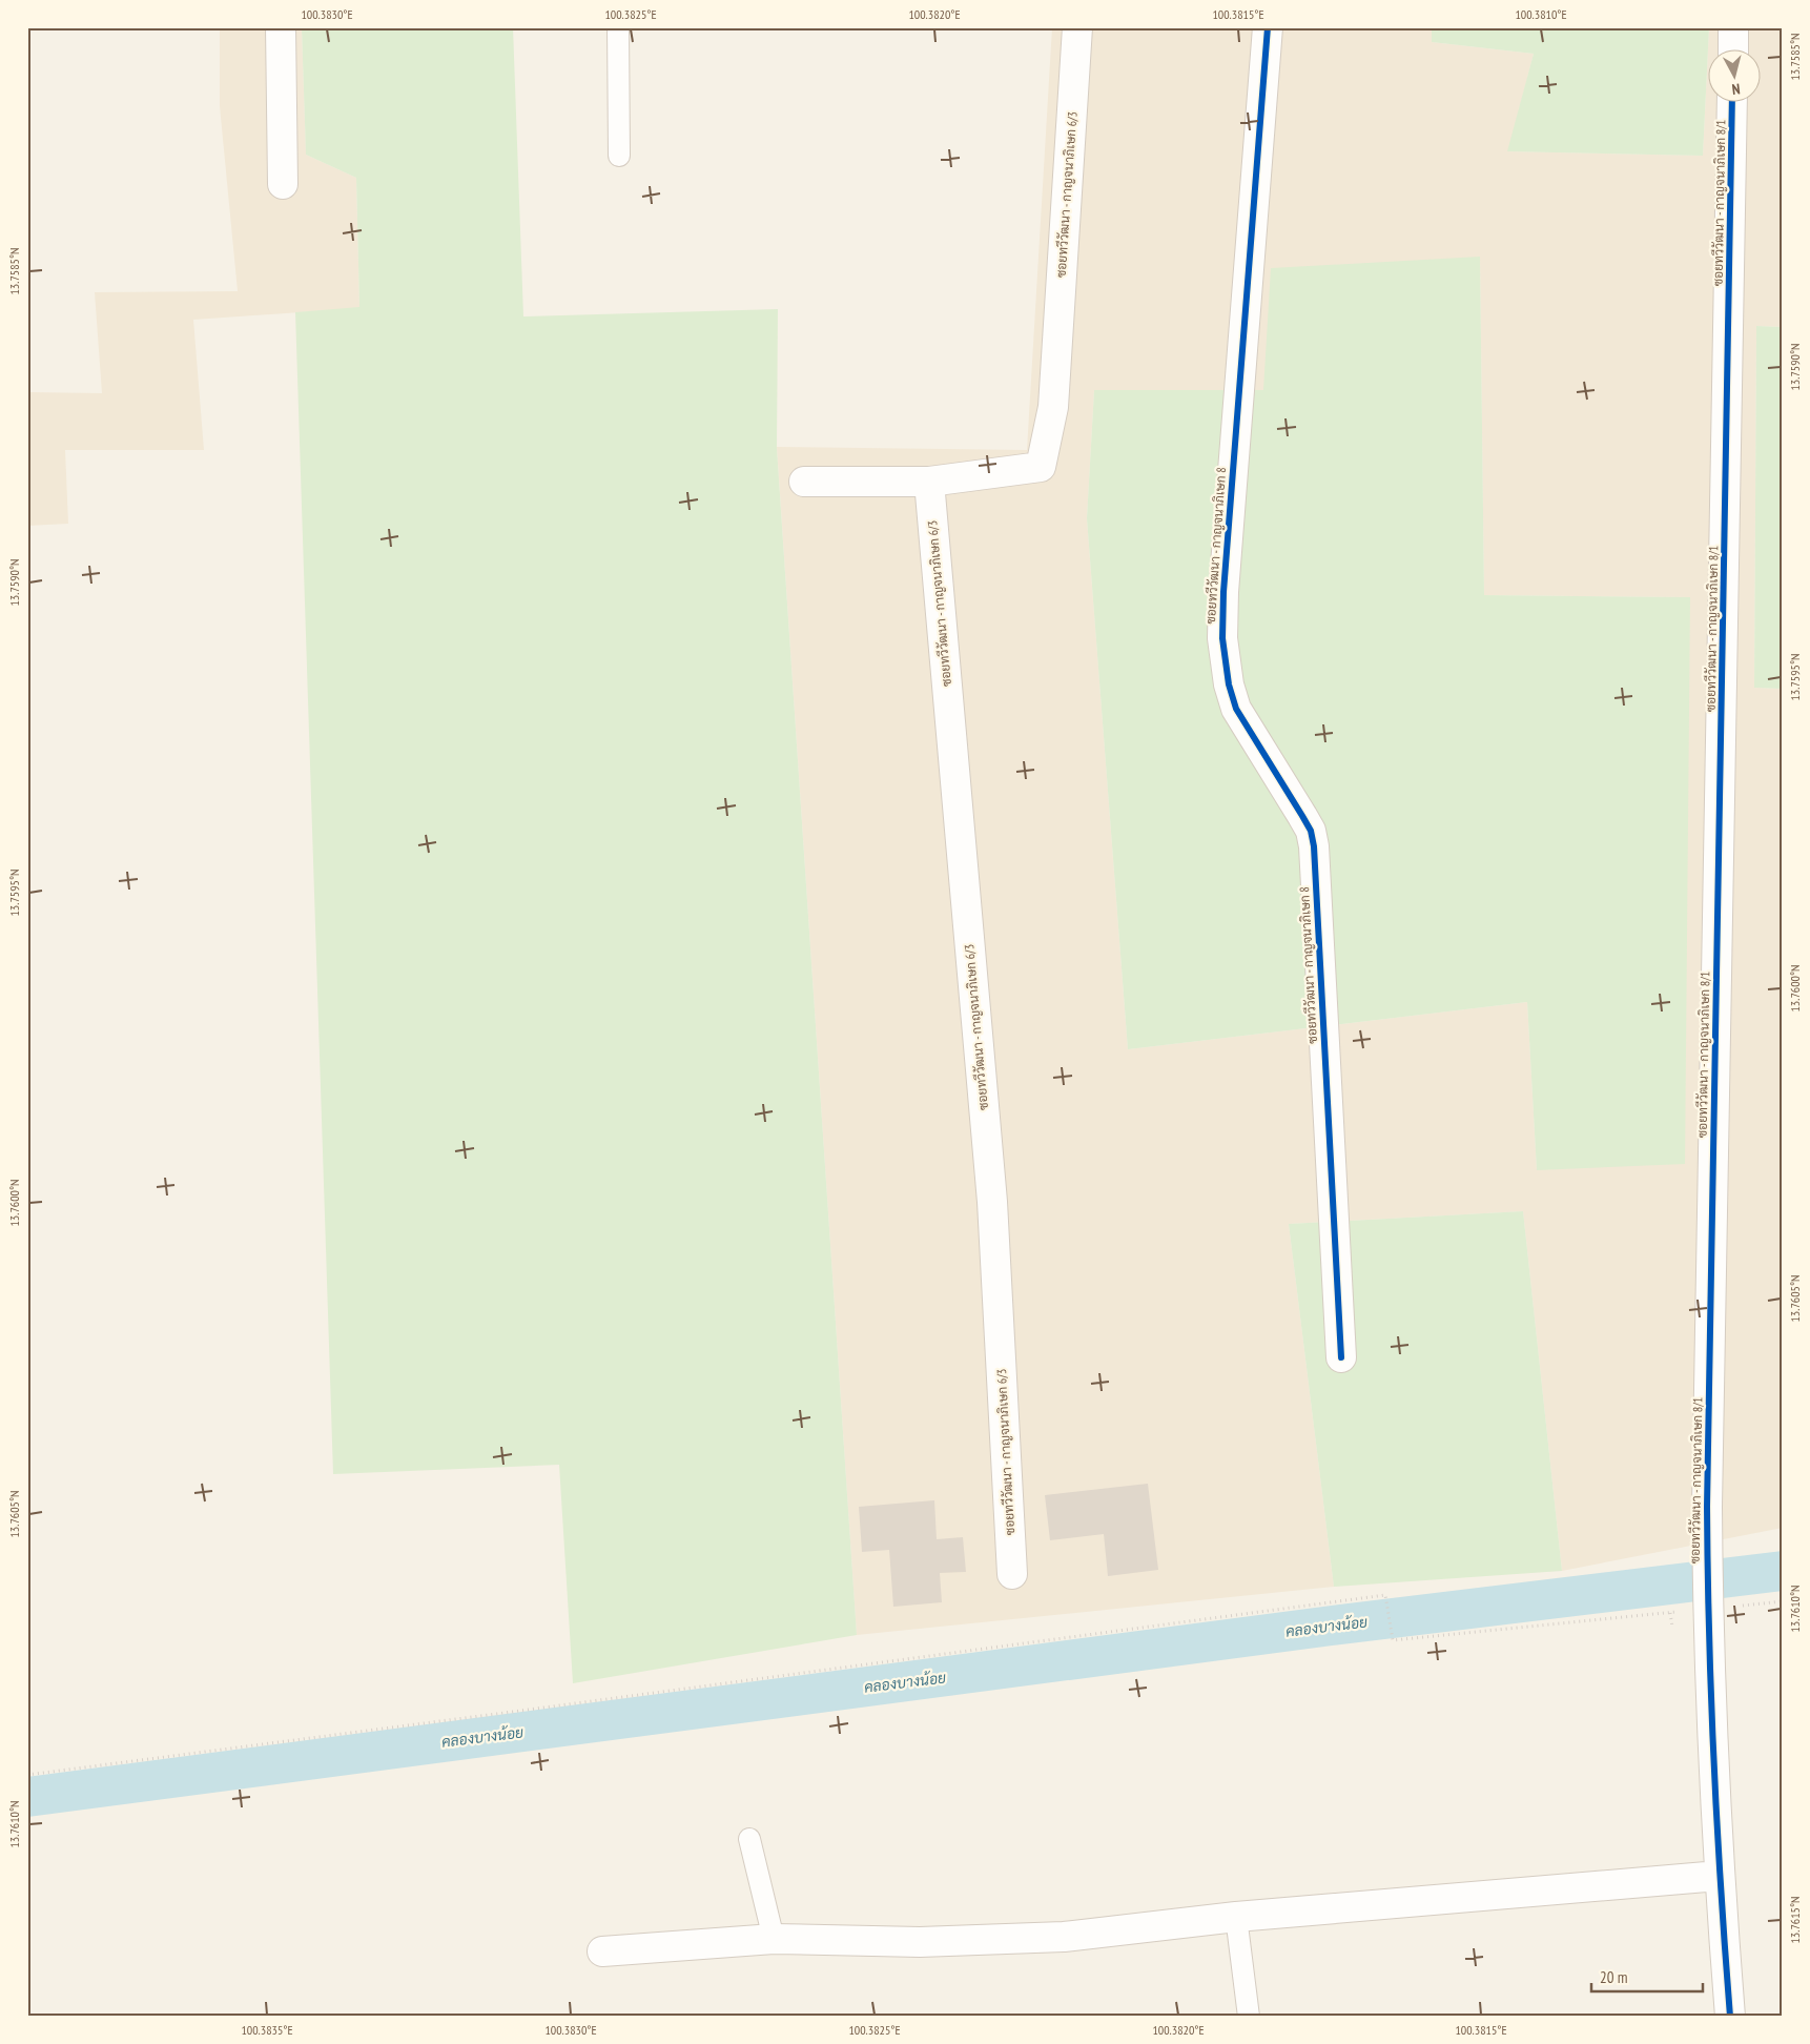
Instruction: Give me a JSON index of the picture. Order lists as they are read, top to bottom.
{
  "streets": {
    "street": ["ซอยทวีวัฒนา - กาญจนาภิเษก 6/3", "ซอยทวีวัฒนา - กาญจนาภิเษก 8/1", "ซอยทวีวัฒนา - กาญจนาภิเษก 8"]
  },
  "water": ["คลองบางน้อย"],
  "scale_bar": "20 m",
  "north": "bottom",
  "coordinates": [
    "100.3830°E",
    "100.3825°E",
    "100.3820°E",
    "100.3815°E",
    "100.3810°E",
    "13.7585°N",
    "13.7590°N",
    "13.7595°N",
    "13.7600°N",
    "13.7605°N",
    "13.7610°N",
    "13.7615°N",
    "100.3835°E"
  ]
}
